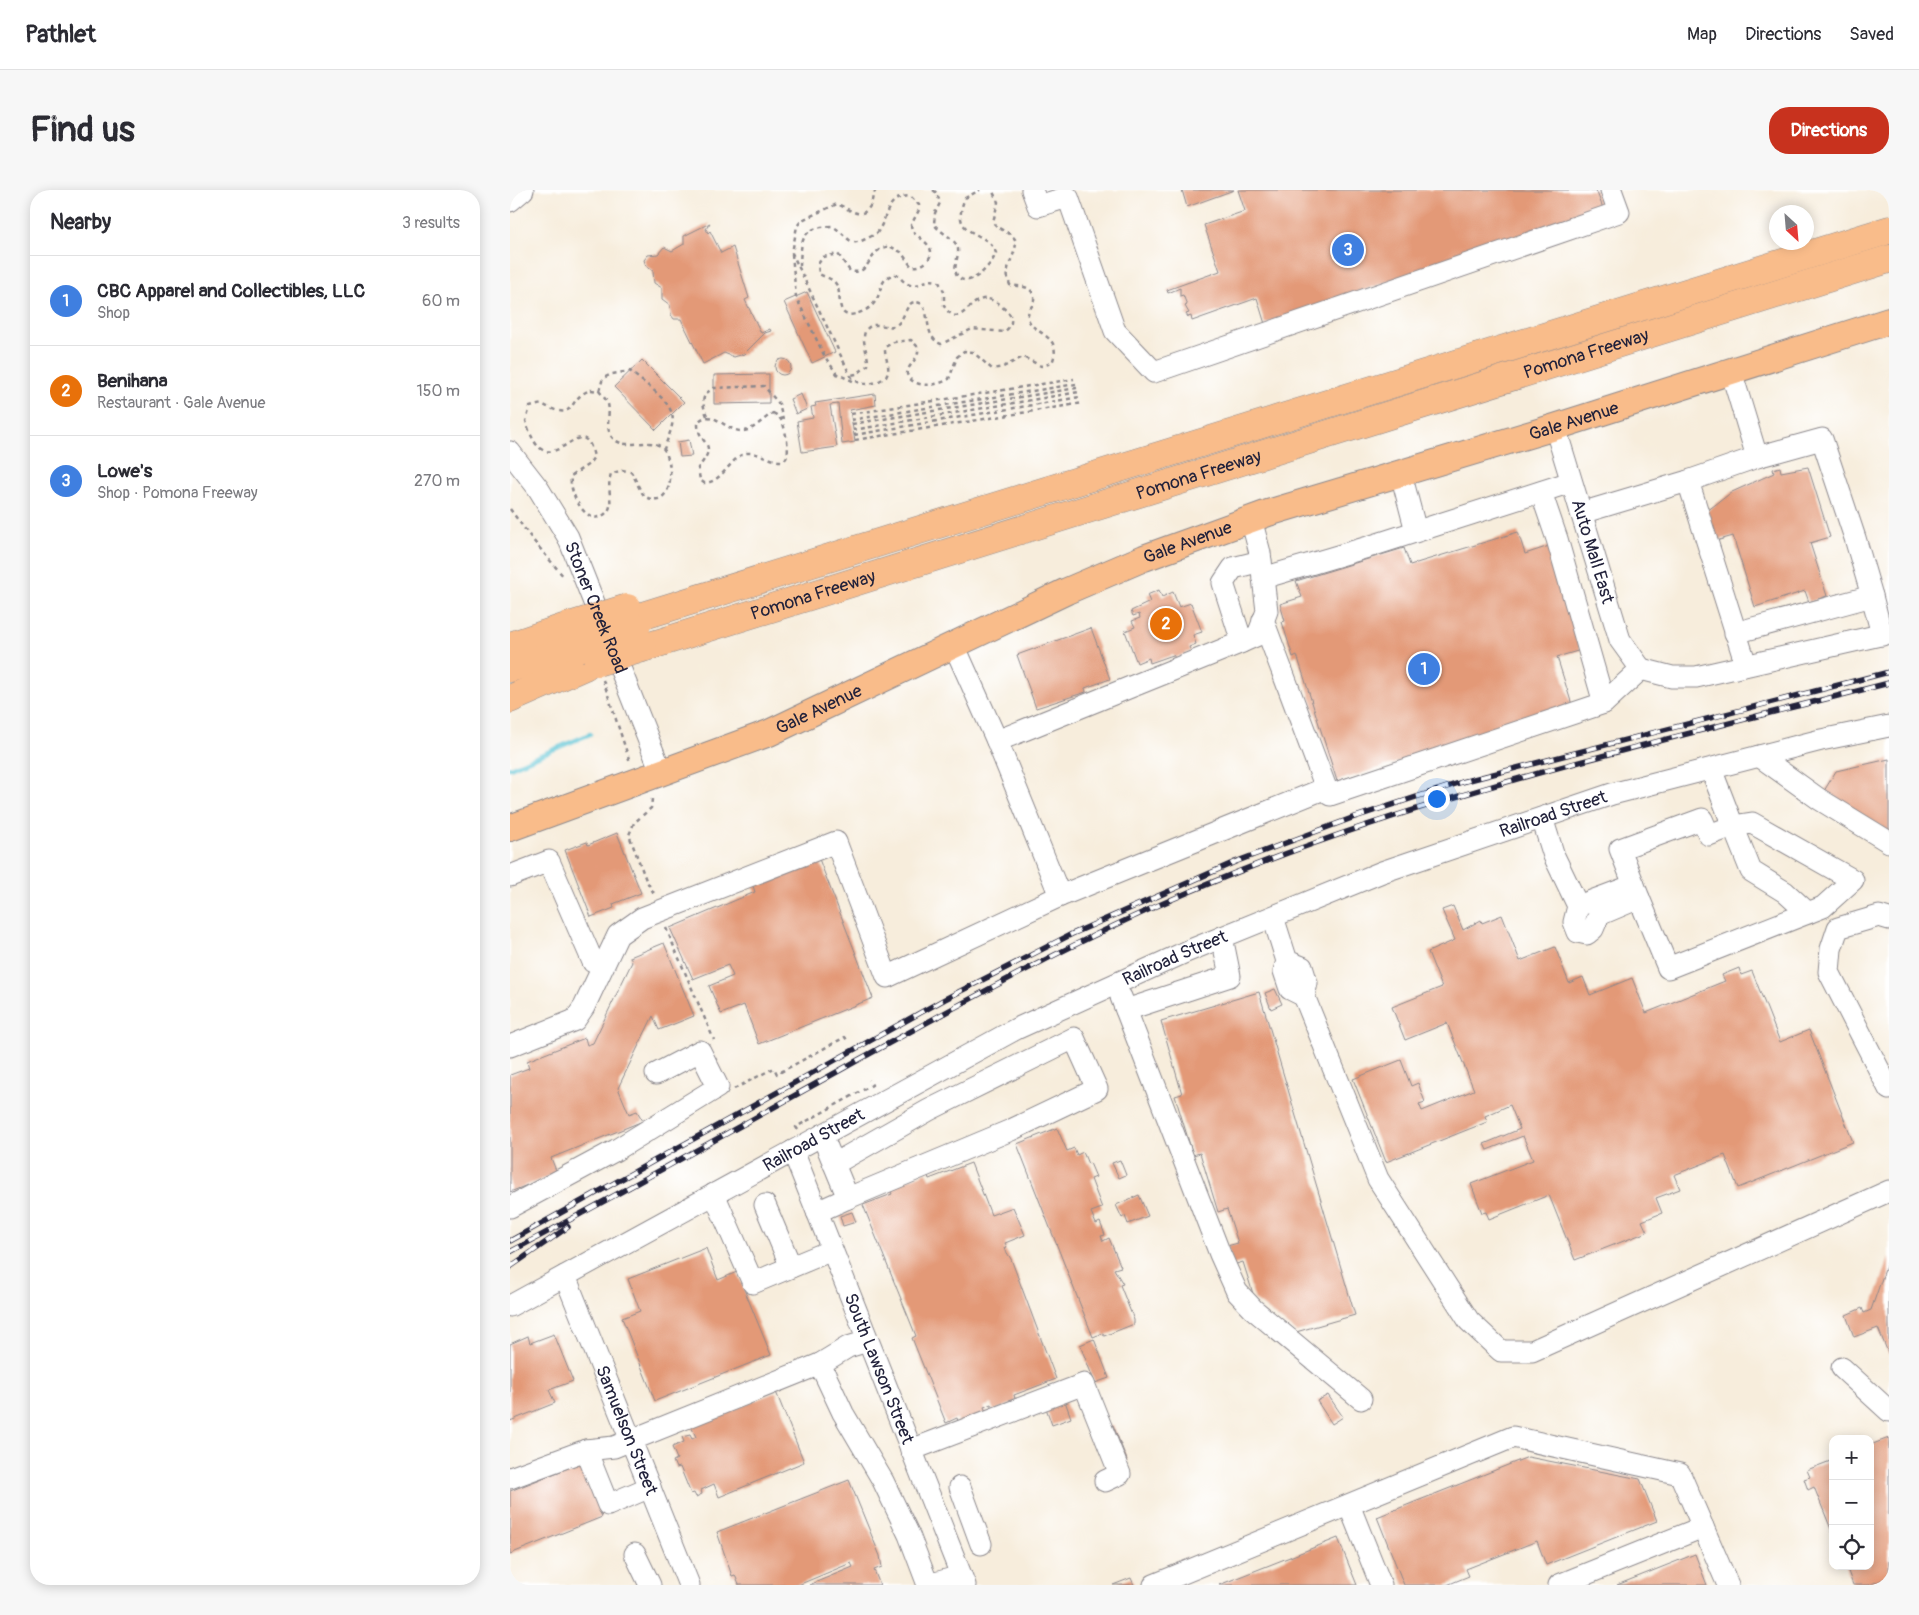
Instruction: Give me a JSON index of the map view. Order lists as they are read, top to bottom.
{
  "streets": {
    "highway": ["Pomona Freeway"],
    "main road": ["Gale Avenue"],
    "street": [
      "Auto Mall East",
      "Stoner Creek Road",
      "Railroad Street",
      "South Lawson Street",
      "Samuelson Street"
    ]
  },
  "crossings": [
    ["Gale Avenue", "Auto Mall East"],
    ["Gale Avenue", "Stoner Creek Road"],
    ["Railroad Street", "South Lawson Street"],
    ["Railroad Street", "Samuelson Street"]
  ],
  "north": "bottom right",
  "page": {
    "header": "Pathlet",
    "nav": ["Map", "Directions", "Saved"],
    "buttons": "Directions",
    "title": "Find us",
    "heading": ["Nearby", "3 results"],
    "pins": ["3", "2", "1"],
    "list": [
      {
        "mark": "1",
        "name": "CBC Apparel and Collectibles, LLC",
        "note": "Shop",
        "value": "60 m"
      },
      {
        "mark": "2",
        "name": "Benihana",
        "note": "Restaurant · Gale Avenue",
        "value": "150 m"
      },
      {
        "mark": "3",
        "name": "Lowe's",
        "note": "Shop · Pomona Freeway",
        "value": "270 m"
      }
    ],
    "map_buttons": ["+", "−"]
  }
}
